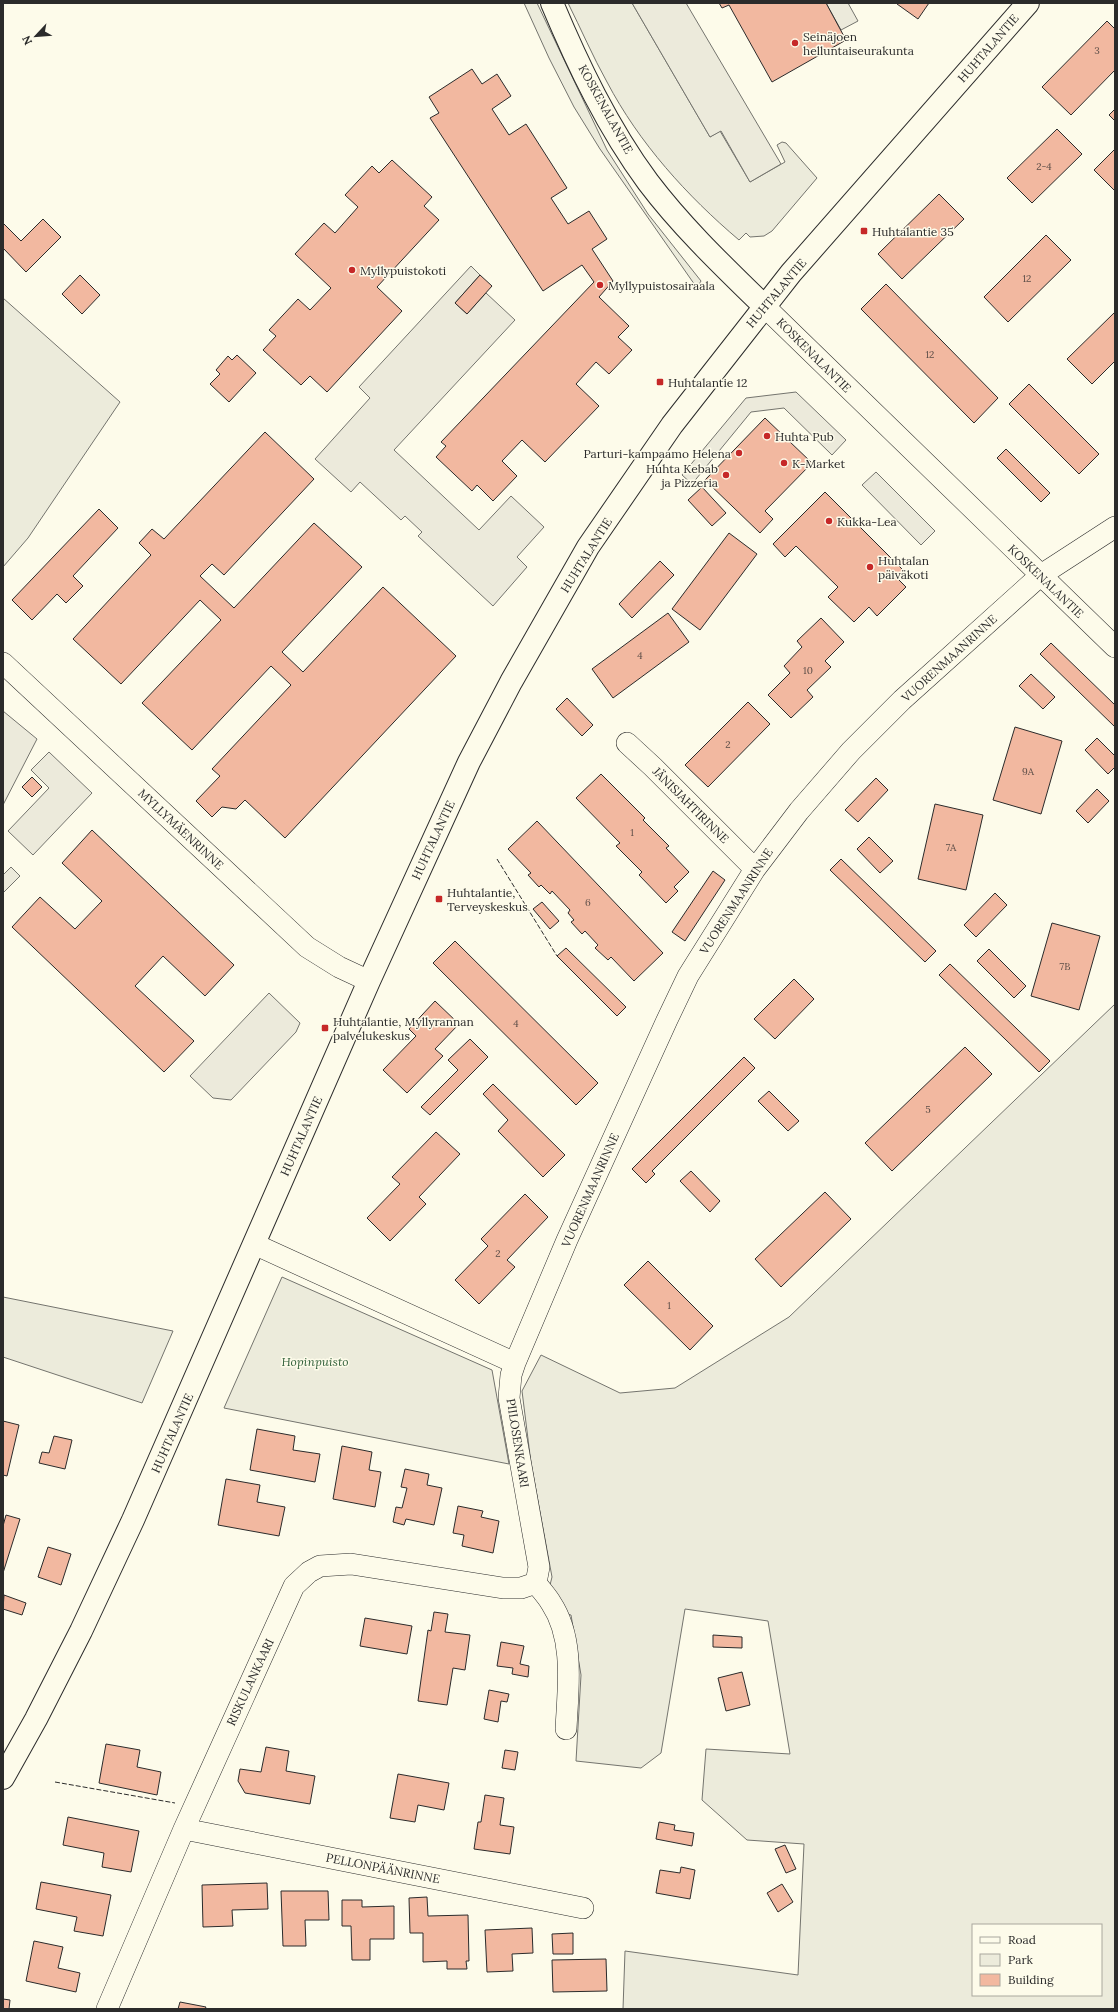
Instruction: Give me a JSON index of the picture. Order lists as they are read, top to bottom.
{
  "streets": {
    "main road": ["HUHTALANTIE", "KOSKENALANTIE"],
    "street": [
      "VUORENMAANRINNE",
      "JÄNISJAHTIRINNE",
      "MYLLYMÄENRINNE",
      "PIILOSENKAARI",
      "RISKULANKAARI",
      "PELLONPÄÄNRINNE"
    ]
  },
  "crossings": [
    ["HUHTALANTIE", "KOSKENALANTIE"],
    ["HUHTALANTIE", "MYLLYMÄENRINNE"],
    ["KOSKENALANTIE", "VUORENMAANRINNE"],
    ["VUORENMAANRINNE", "JÄNISJAHTIRINNE"],
    ["VUORENMAANRINNE", "PIILOSENKAARI"],
    ["PIILOSENKAARI", "RISKULANKAARI"],
    ["RISKULANKAARI", "PELLONPÄÄNRINNE"]
  ],
  "parks": ["Hopinpuisto"],
  "places": {
    "other": [
      "Seinäjoen helluntaiseurakunta",
      "Myllypuistokoti",
      "Myllypuistosairaala",
      "Huhta Pub",
      "Parturi-kampaamo Helena",
      "K-Market",
      "Huhta Kebab ja Pizzeria",
      "Kukka-Lea",
      "Huhtalan päiväkoti"
    ],
    "transit": [
      "Huhtalantie 35",
      "Huhtalantie 12",
      "Huhtalantie, Terveyskeskus",
      "Huhtalantie, Myllyrannan palvelukeskus"
    ]
  },
  "house_numbers": [
    "3",
    "2-4",
    "12",
    "12",
    "4",
    "10",
    "2",
    "9A",
    "1",
    "7A",
    "6",
    "7B",
    "4",
    "5",
    "2",
    "1"
  ],
  "legend": ["Road", "Park", "Building"],
  "north": "bottom left"
}
